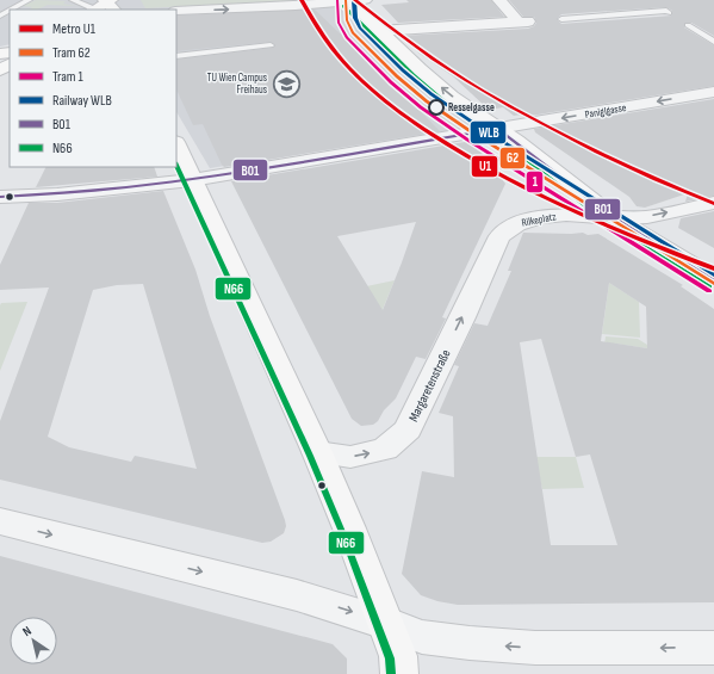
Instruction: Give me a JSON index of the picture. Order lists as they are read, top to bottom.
{
  "streets": {
    "street": ["Paniglgasse", "Rilkeplatz", "Margaretenstraße"]
  },
  "crossings": [
    ["Rilkeplatz", "Margaretenstraße"]
  ],
  "one_way": ["Rilkeplatz", "Margaretenstraße"],
  "places": {
    "school or university": ["TU Wien Campus Freihaus"],
    "other": ["Resselgasse"]
  },
  "lines": [
    "metro line U1",
    "tram line 62",
    "tram line 1",
    "rail line WLB",
    "transit line N66",
    "transit line B01"
  ],
  "legend": [
    "Metro U1",
    "Tram 62",
    "Tram 1",
    "Railway WLB",
    "B01",
    "N66"
  ],
  "north": "top left"
}
